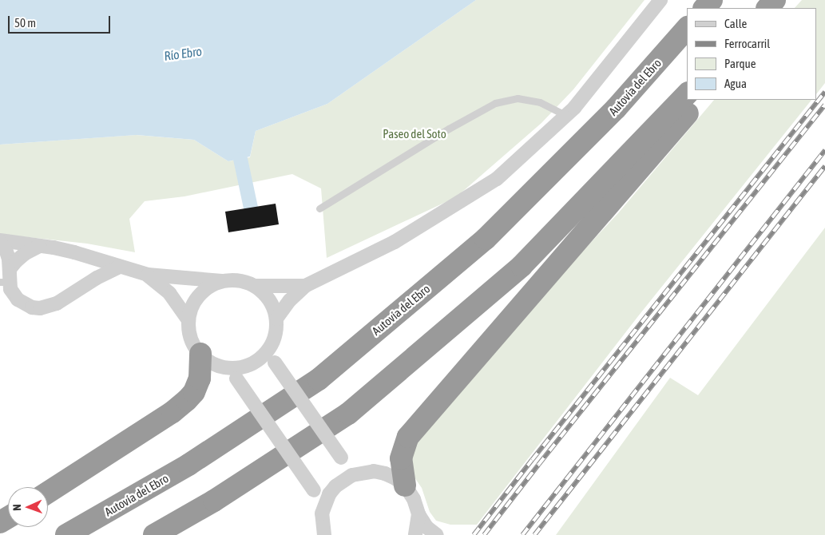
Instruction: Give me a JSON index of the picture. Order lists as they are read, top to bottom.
{
  "streets": {
    "highway": ["Autovía del Ebro"]
  },
  "water": ["Río Ebro"],
  "parks": ["Paseo del Soto"],
  "legend": [
    "Calle",
    "Ferrocarril",
    "Parque",
    "Agua"
  ],
  "scale_bar": "50 m",
  "north": "left"
}
